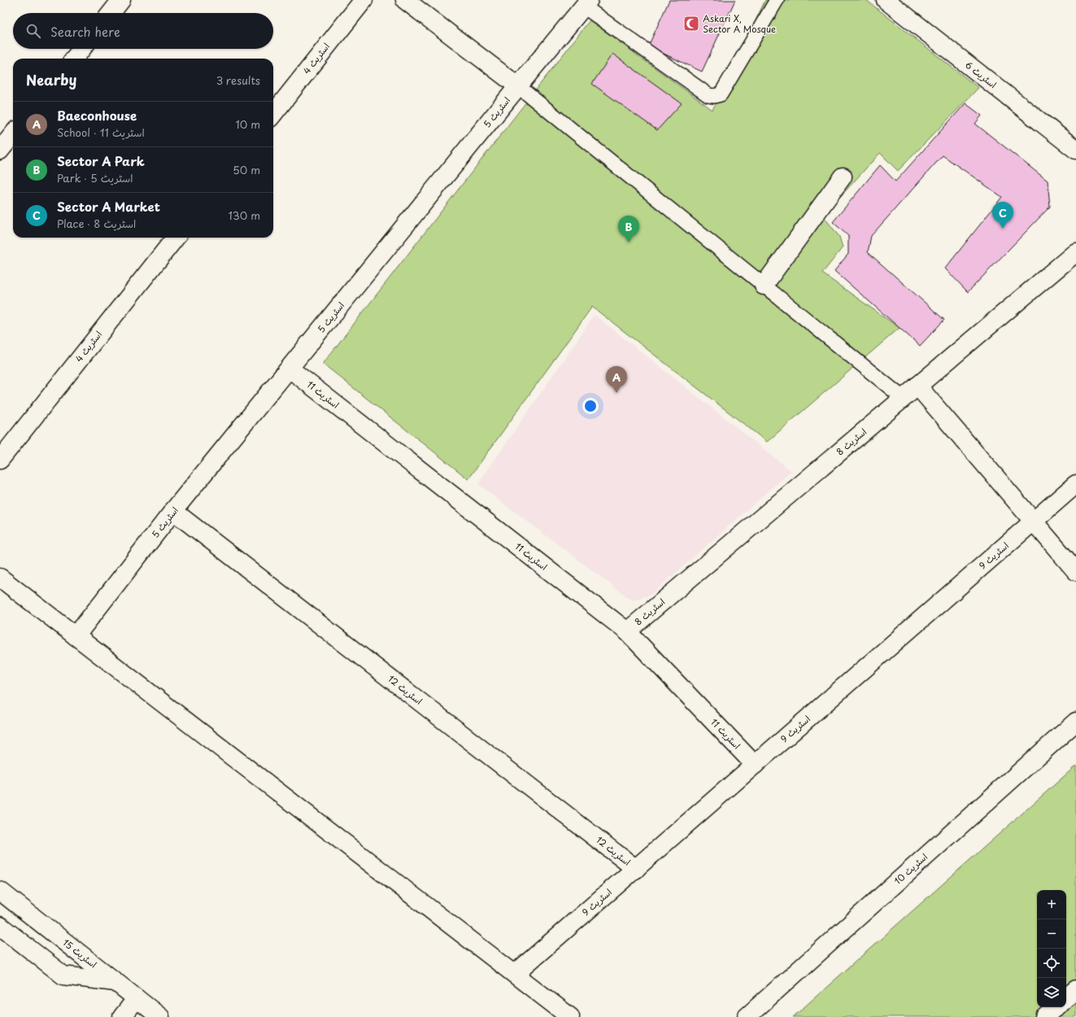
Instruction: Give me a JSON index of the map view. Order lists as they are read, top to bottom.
{
  "streets": {
    "street": [
      "اسٹریٹ 4",
      "اسٹریٹ 6",
      "اسٹریٹ 5",
      "اسٹریٹ 11",
      "اسٹریٹ 8",
      "اسٹریٹ 9",
      "اسٹریٹ 12",
      "اسٹریٹ 10",
      "اسٹریٹ 15"
    ]
  },
  "crossings": [
    ["اسٹریٹ 5", "اسٹریٹ 11"],
    ["اسٹریٹ 5", "اسٹریٹ 12"],
    ["اسٹریٹ 11", "اسٹریٹ 8"],
    ["اسٹریٹ 11", "اسٹریٹ 9"],
    ["اسٹریٹ 9", "اسٹریٹ 12"]
  ],
  "places": {
    "mosque": ["Askari X, Sector A Mosque"]
  },
  "page": {
    "search": "Search here",
    "heading": ["Nearby", "3 results"],
    "list": [
      {
        "mark": "A",
        "name": "Baeconhouse",
        "note": "School · اسٹریٹ 11",
        "value": "10 m"
      },
      {
        "mark": "B",
        "name": "Sector A Park",
        "note": "Park · اسٹریٹ 5",
        "value": "50 m"
      },
      {
        "mark": "C",
        "name": "Sector A Market",
        "note": "Place · اسٹریٹ 8",
        "value": "130 m"
      }
    ],
    "pins": ["C", "B", "A"],
    "map_buttons": ["+", "−"]
  }
}
